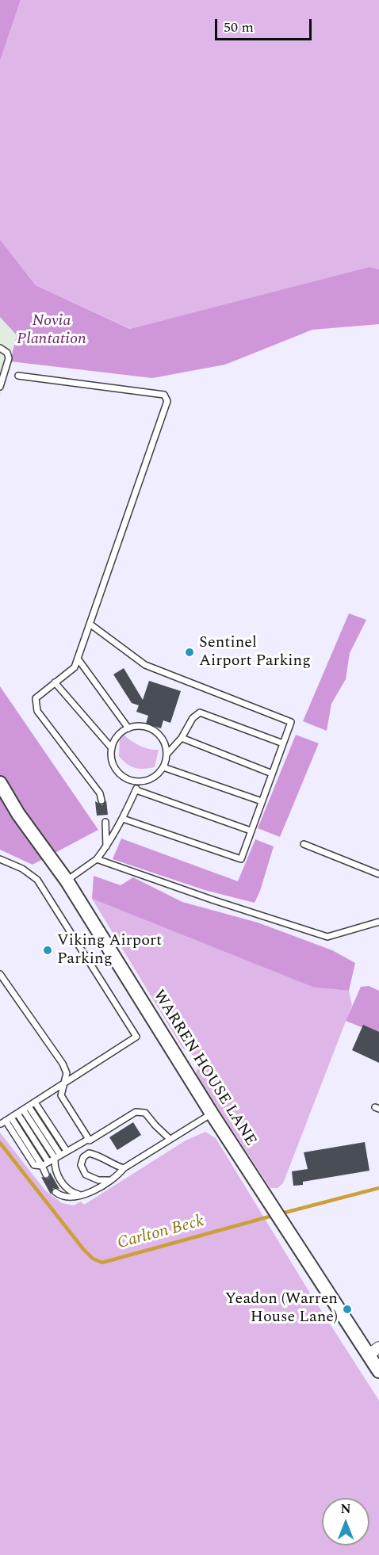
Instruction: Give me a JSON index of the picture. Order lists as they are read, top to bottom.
{
  "streets": {
    "street": ["WARREN HOUSE LANE"]
  },
  "water": ["Carlton Beck"],
  "parks": ["Novia Plantation"],
  "places": ["Sentinel Airport Parking", "Viking Airport Parking", "Yeadon (Warren House Lane)"],
  "scale_bar": "50 m",
  "north": "top"
}
